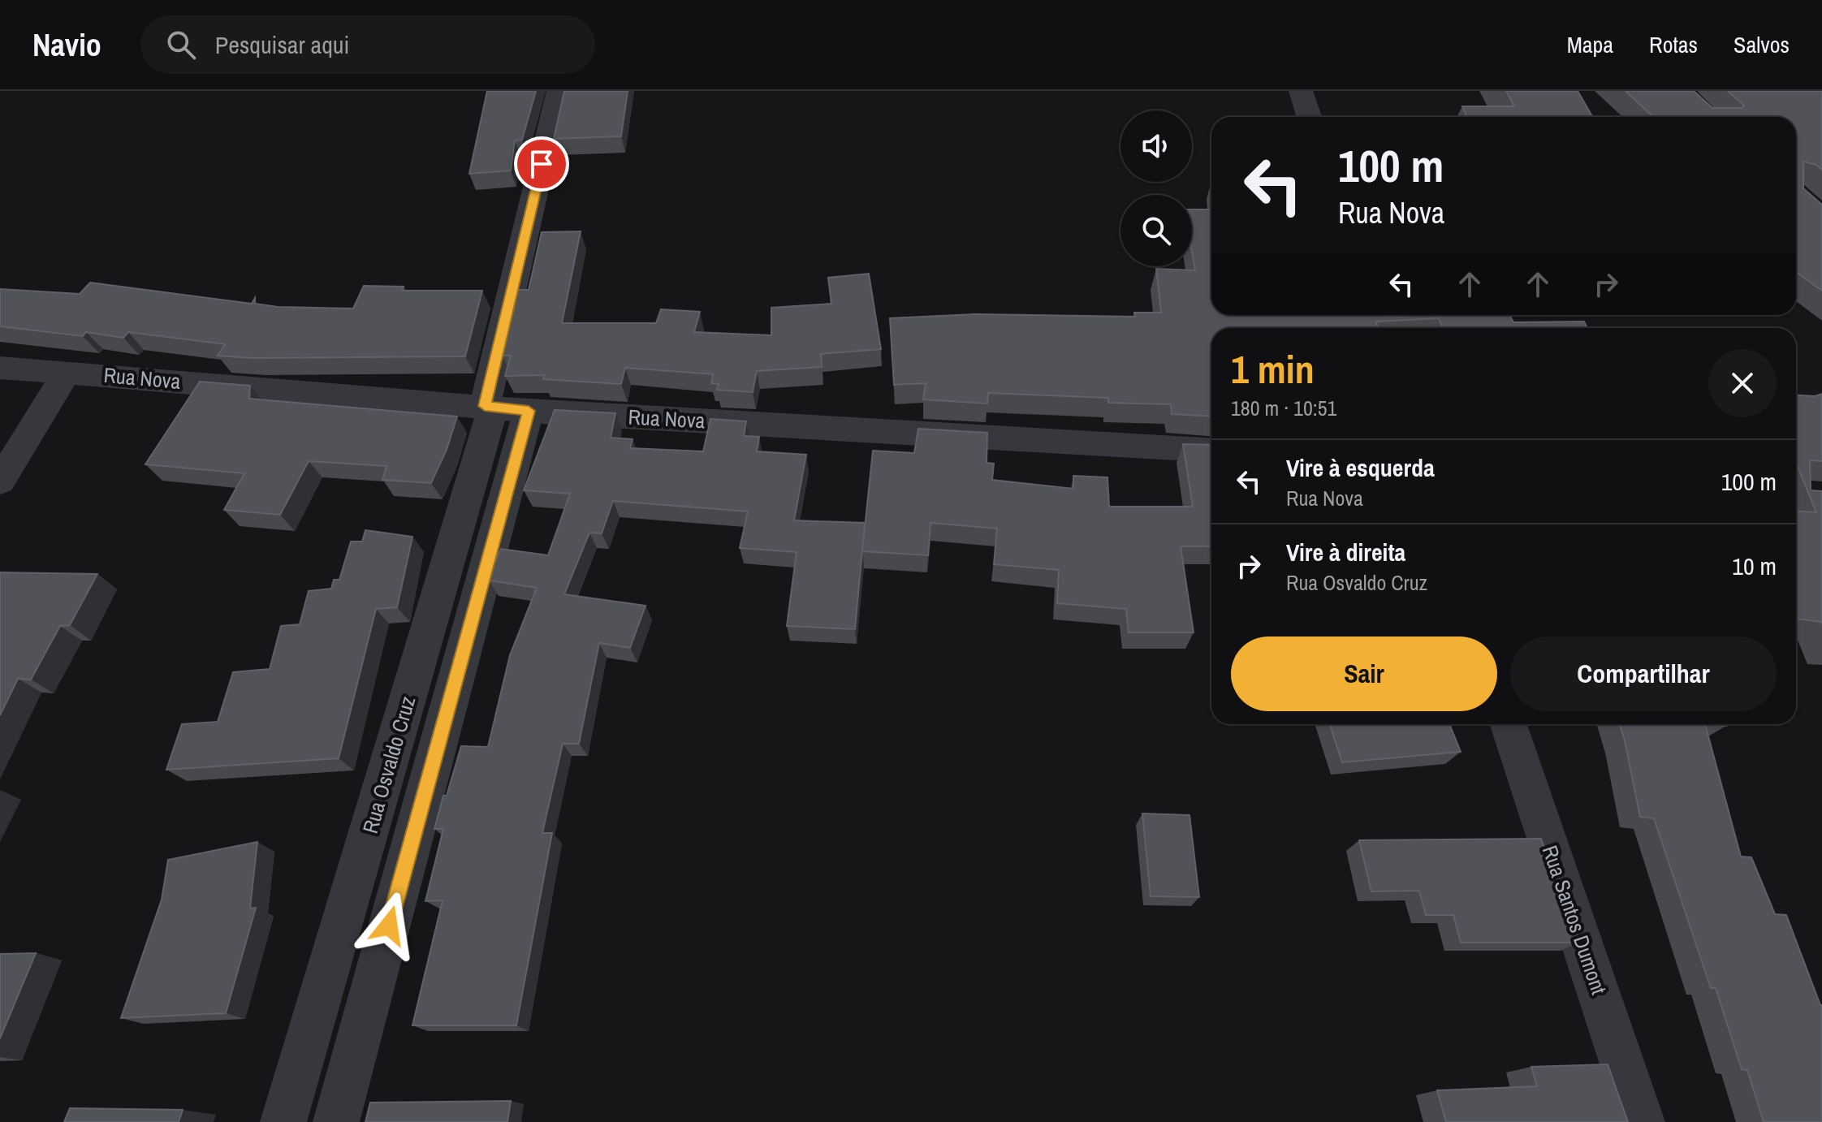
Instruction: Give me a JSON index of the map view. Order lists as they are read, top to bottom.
{
  "streets": {
    "street": ["Rua Nova", "Rua Osvaldo Cruz", "Rua Santos Dumont"]
  },
  "crossings": [
    ["Rua Nova", "Rua Osvaldo Cruz"]
  ],
  "page": {
    "header": "Navio",
    "search": "Pesquisar aqui",
    "nav": ["Mapa", "Rotas", "Salvos"],
    "turn": ["100 m", "Rua Nova"],
    "heading": ["1 min", "180 m · 10:51"],
    "list": [
      {
        "name": "Vire à esquerda",
        "note": "Rua Nova",
        "value": "100 m"
      },
      {
        "name": "Vire à direita",
        "note": "Rua Osvaldo Cruz",
        "value": "10 m"
      }
    ],
    "buttons": ["Sair", "Compartilhar"]
  }
}
